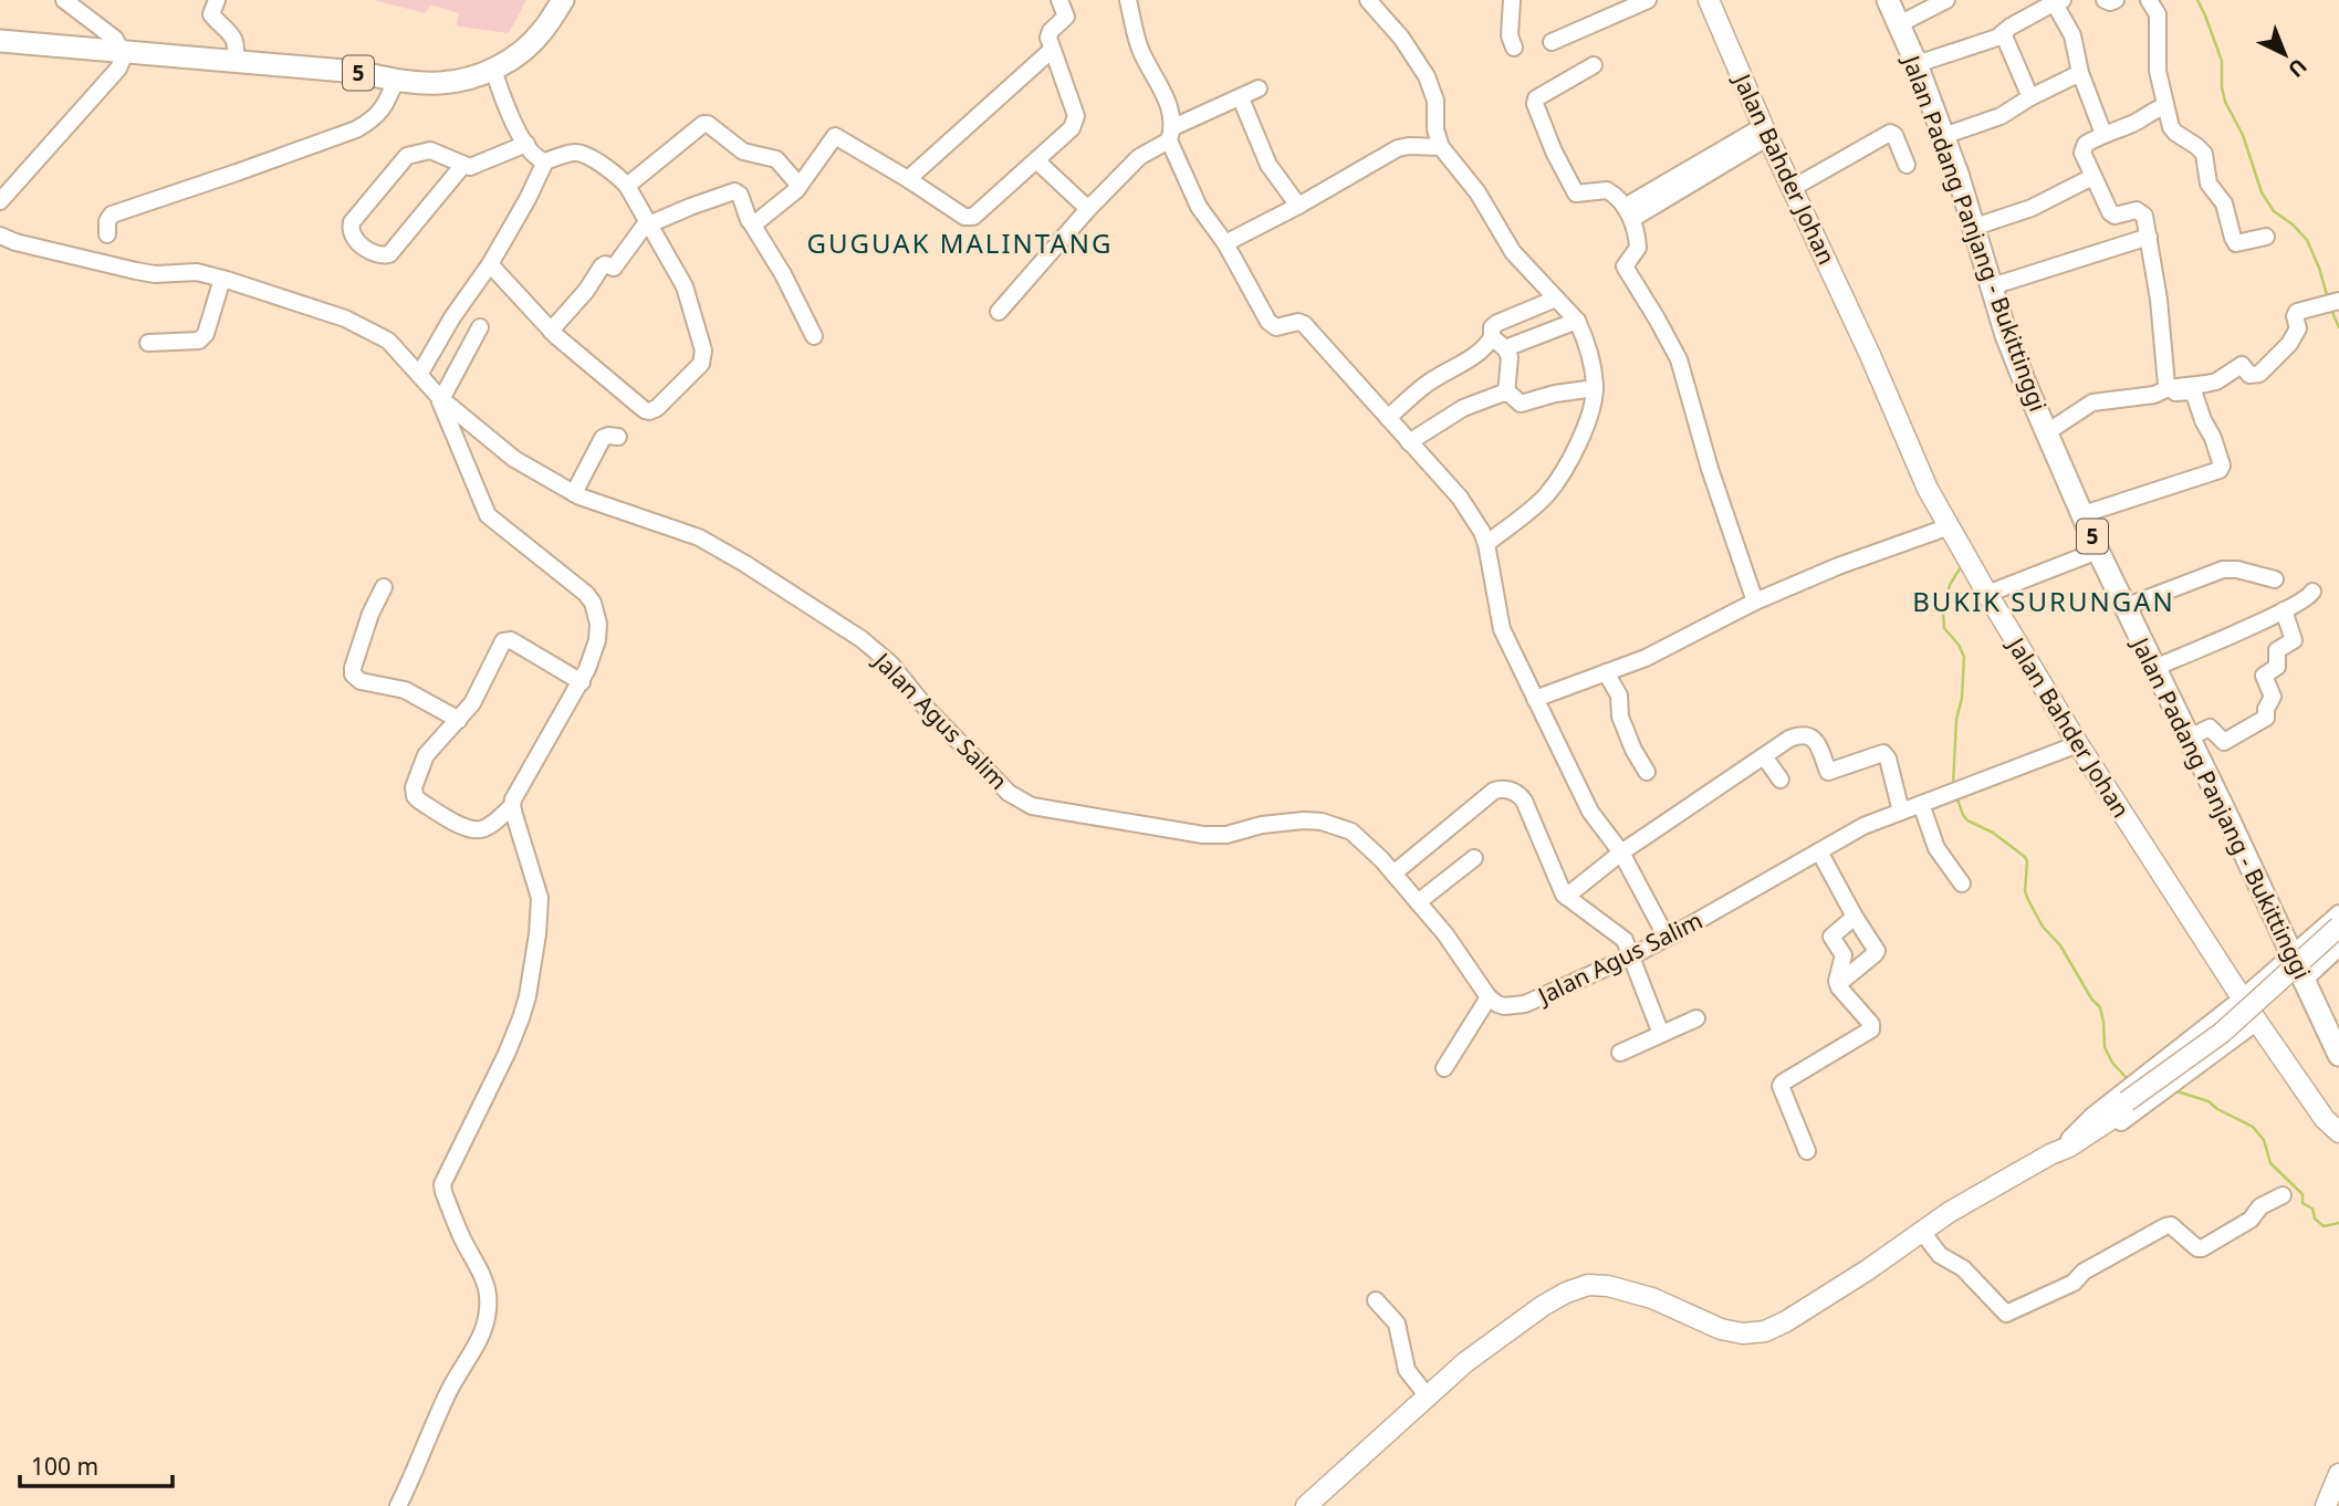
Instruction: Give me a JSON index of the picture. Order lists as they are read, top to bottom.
{
  "streets": {
    "highway": ["5", "Jalan Padang Panjang - Bukittinggi"],
    "main road": ["Jalan Bahder Johan"],
    "street": ["Jalan Agus Salim"]
  },
  "crossings": [
    ["Jalan Bahder Johan", "Jalan Agus Salim"]
  ],
  "districts": ["GUGUAK MALINTANG", "BUKIK SURUNGAN"],
  "scale_bar": "100 m",
  "north": "bottom right"
}
